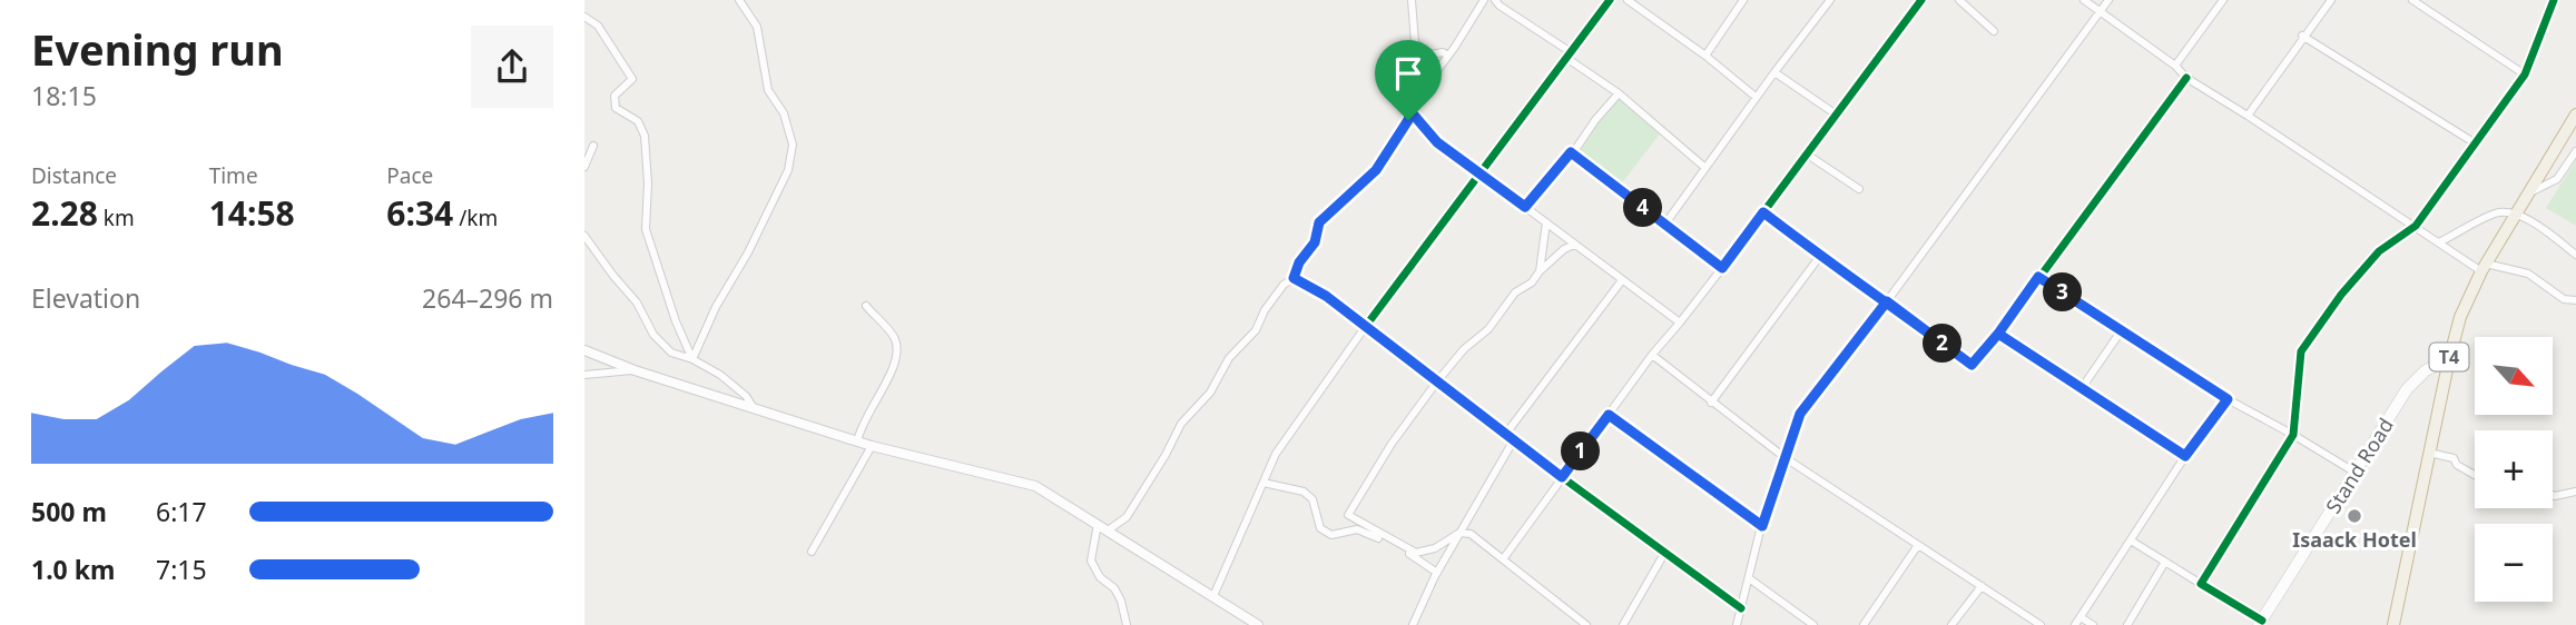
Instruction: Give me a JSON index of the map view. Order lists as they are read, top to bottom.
{
  "streets": {
    "highway": ["T4"],
    "main road": ["Stand Road"]
  },
  "crossings": [
    ["T4", "Stand Road"]
  ],
  "places": ["Isaack Hotel"],
  "north": "bottom right",
  "page": {
    "heading": ["Evening run", "18:15"],
    "stats": [
      ["Distance", "2.28 km"],
      ["Time", "14:58"],
      ["Pace", "6:34 /km"]
    ],
    "pins": [
      "4",
      "3",
      "2",
      "1"
    ],
    "chart": ["Elevation", "264–296 m"],
    "map_buttons": ["+", "−"],
    "list": [
      {
        "name": "500 m",
        "note": "6:17"
      },
      {
        "name": "1.0 km",
        "note": "7:15"
      }
    ]
  }
}
